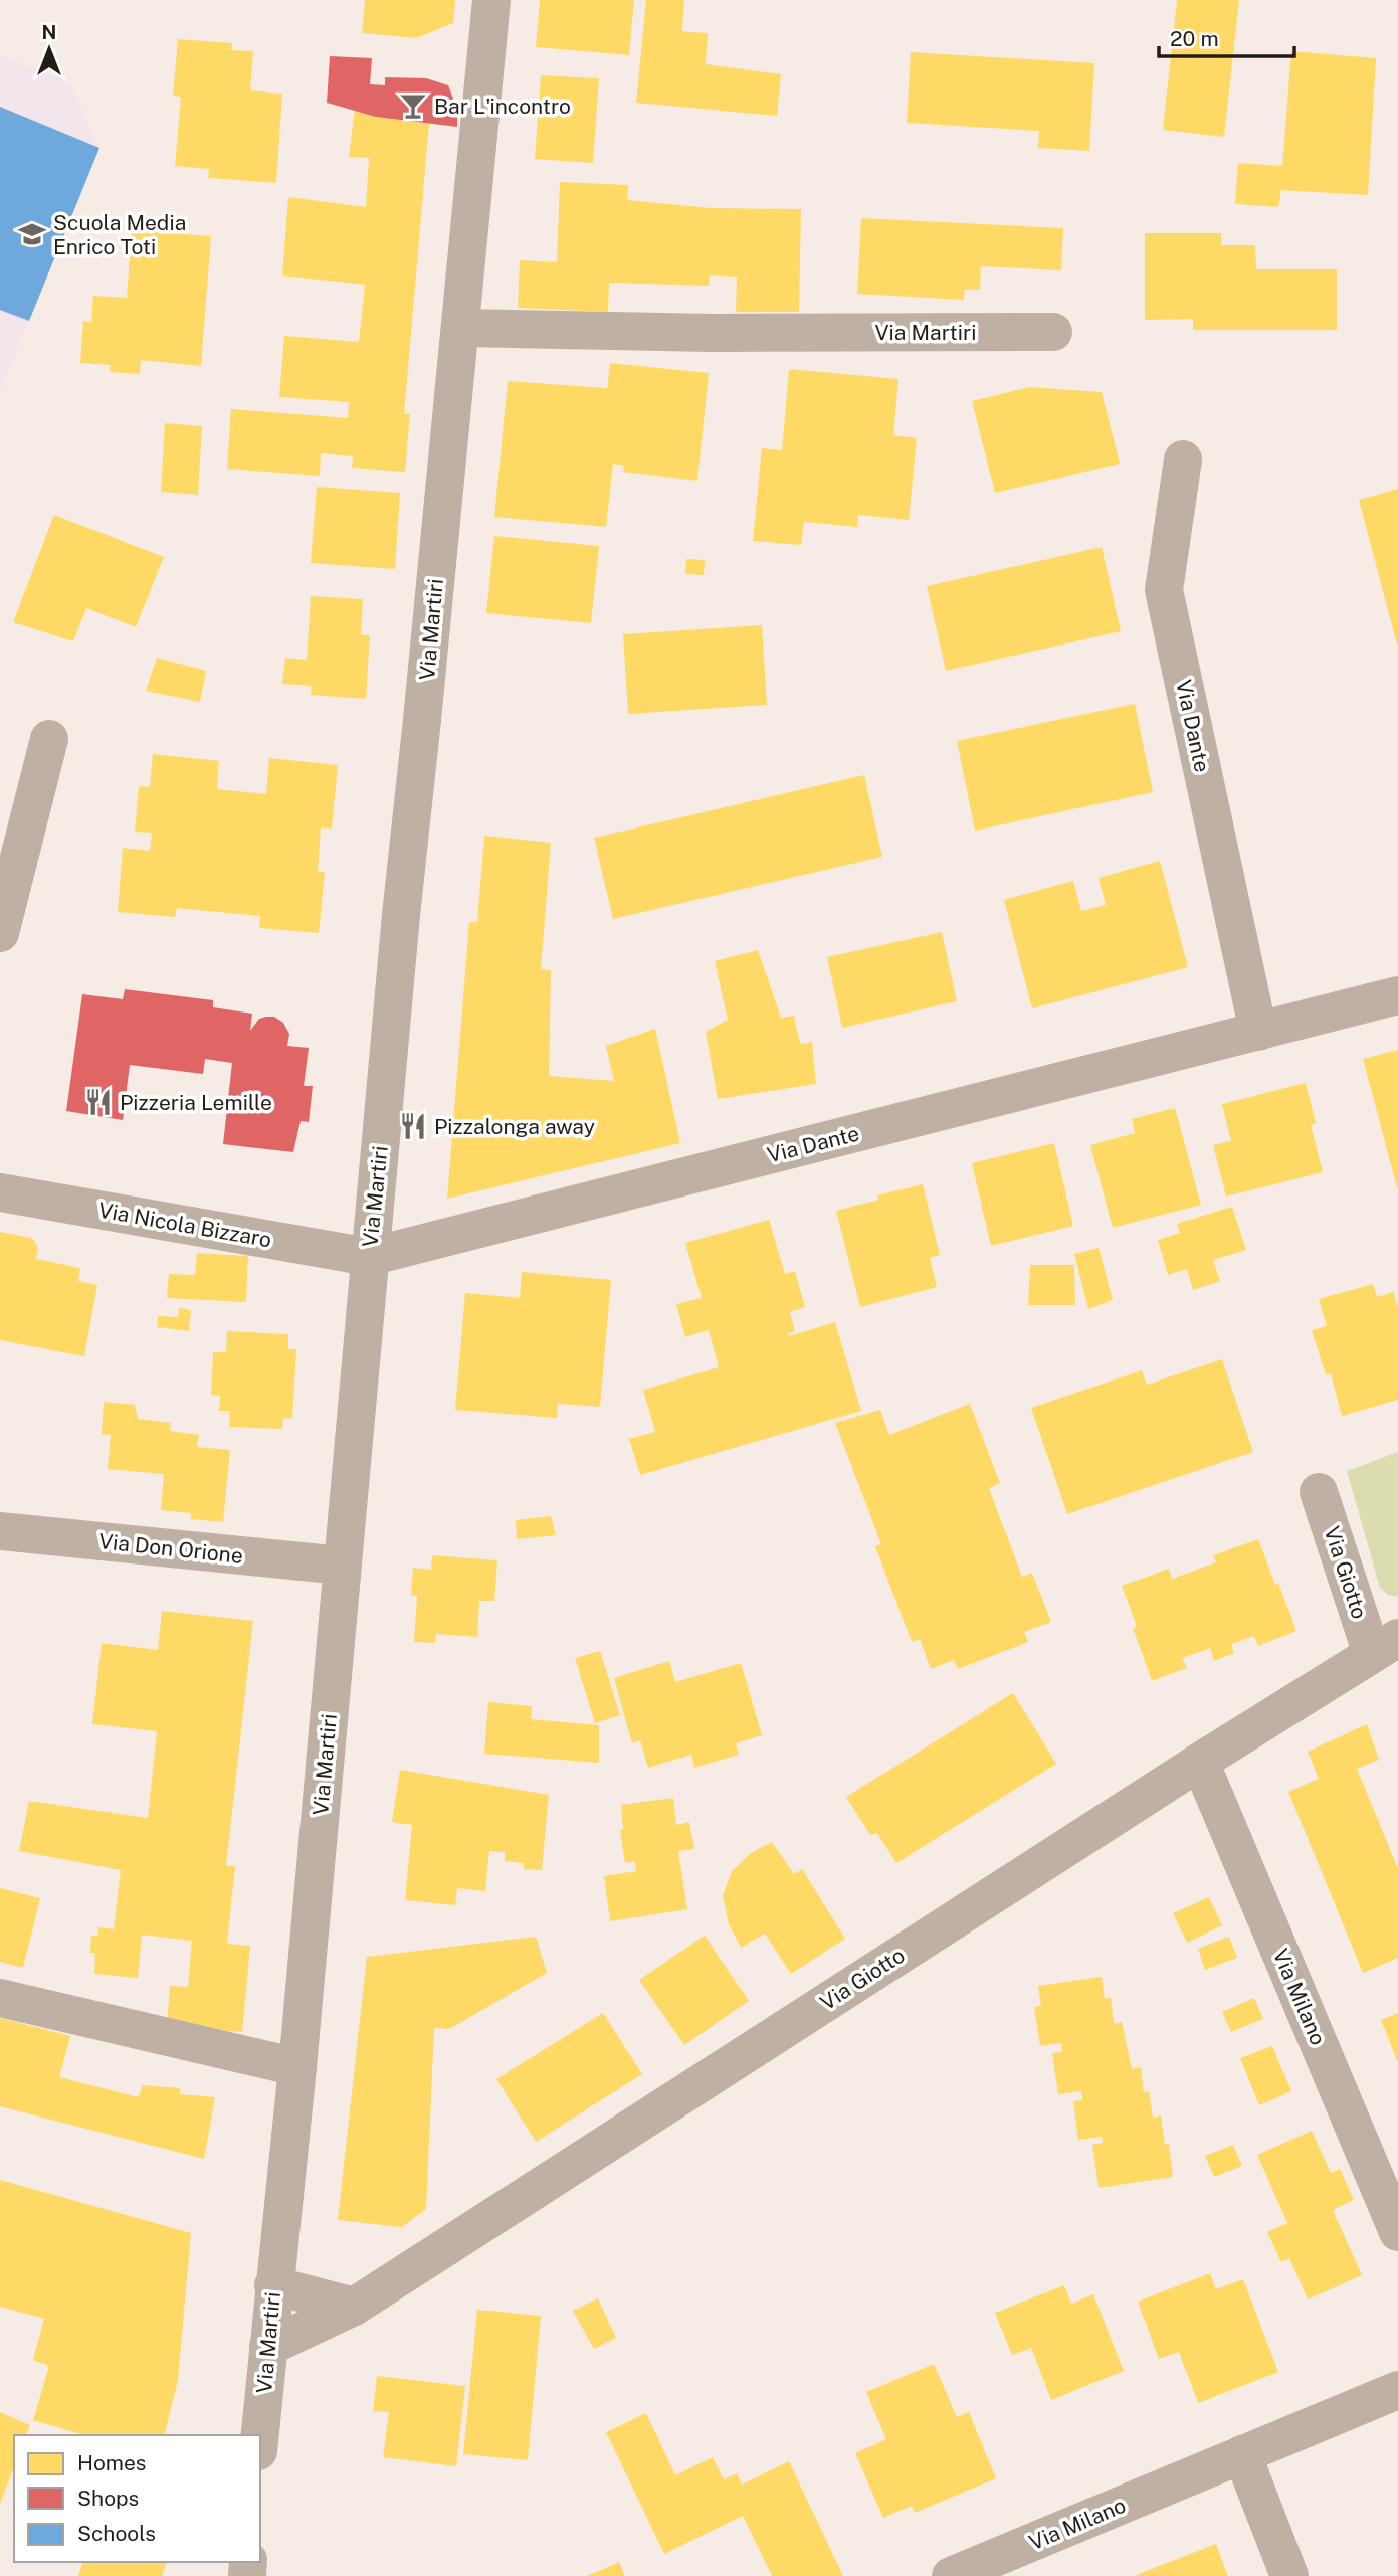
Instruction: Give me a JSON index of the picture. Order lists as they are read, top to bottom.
{
  "streets": {
    "street": [
      "Via Martiri",
      "Via Dante",
      "Via Nicola Bizzaro",
      "Via Don Orione",
      "Via Giotto",
      "Via Milano"
    ]
  },
  "crossings": [
    ["Via Martiri", "Via Dante"],
    ["Via Martiri", "Via Nicola Bizzaro"],
    ["Via Martiri", "Via Don Orione"],
    ["Via Martiri", "Via Giotto"],
    ["Via Dante", "Via Nicola Bizzaro"],
    ["Via Giotto", "Via Milano"]
  ],
  "places": {
    "bar": ["Bar L'incontro"],
    "school or university": ["Scuola Media Enrico Toti"],
    "restaurant": ["Pizzeria Lemille", "Pizzalonga away"]
  },
  "legend": ["Homes", "Shops", "Schools"],
  "scale_bar": "20 m",
  "north": "top"
}
